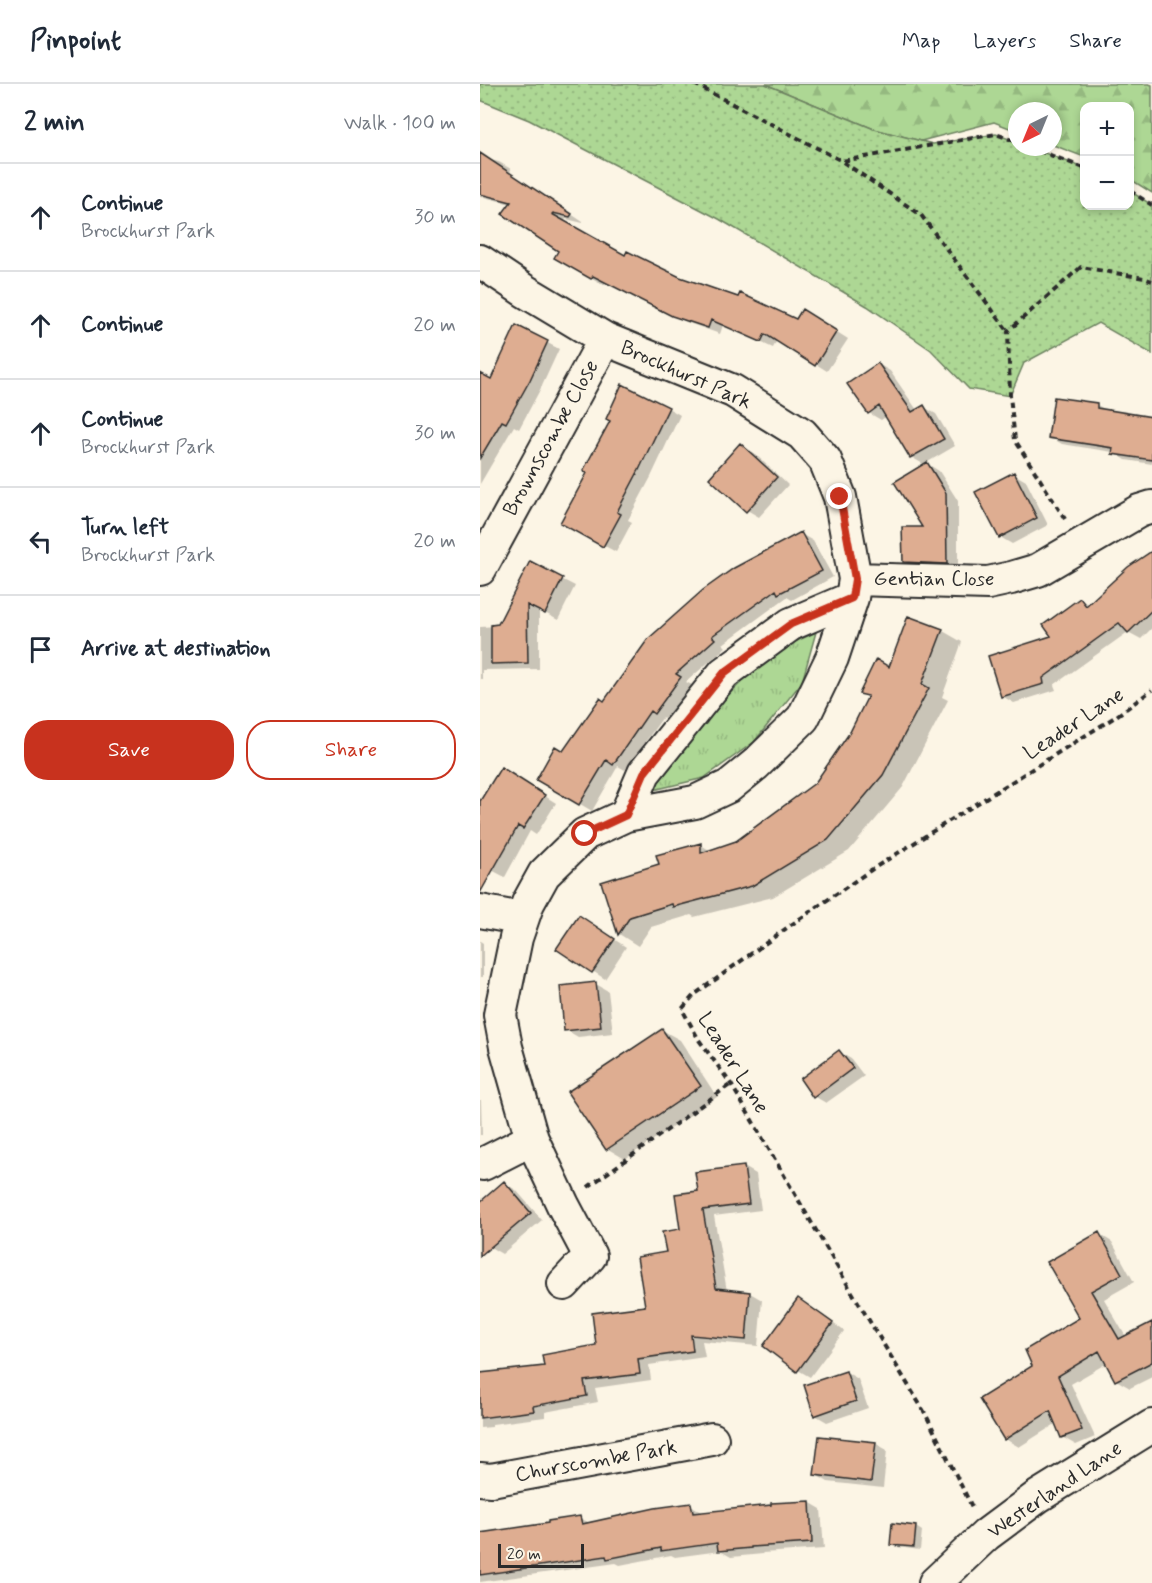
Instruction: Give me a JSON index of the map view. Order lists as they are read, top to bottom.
{
  "streets": {
    "street": [
      "Brockhurst Park",
      "Brownscombe Close",
      "Gentian Close",
      "Churscombe Park",
      "Westerland Lane"
    ],
    "path": ["Leader Lane"]
  },
  "crossings": [
    ["Brockhurst Park", "Brownscombe Close"],
    ["Brockhurst Park", "Gentian Close"],
    ["Leader Lane", "Westerland Lane"]
  ],
  "scale_bar": "20 m",
  "north": "bottom left",
  "page": {
    "header": "Pinpoint",
    "nav": ["Map", "Layers", "Share"],
    "heading": ["2 min", "Walk · 100 m"],
    "map_buttons": ["+", "−"],
    "list": [
      ["Continue", "Brockhurst Park", "30 m"],
      ["Continue", "20 m"],
      ["Continue", "Brockhurst Park", "30 m"],
      ["Turn left", "Brockhurst Park", "20 m"],
      "Arrive at destination"
    ],
    "buttons": ["Save", "Share"],
    "scale": "20 m"
  }
}
